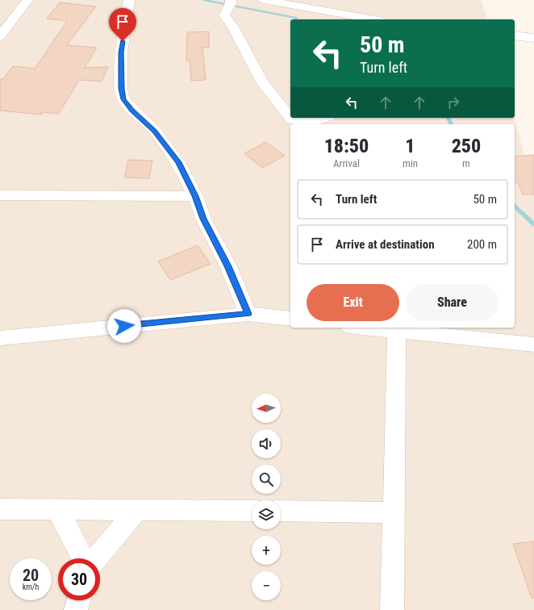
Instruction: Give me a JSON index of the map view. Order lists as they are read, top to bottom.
{
  "north": "left",
  "page": {
    "turn": ["50 m", "Turn left"],
    "eta": [
      "18:50",
      "Arrival",
      "1",
      "min",
      "250",
      "m"
    ],
    "list": [
      {
        "name": "Turn left",
        "value": "50 m"
      },
      {
        "name": "Arrive at destination",
        "value": "200 m"
      }
    ],
    "buttons": ["Exit", "Share"],
    "map_buttons": ["+", "−"],
    "speed": "20 km/h",
    "limit": "30"
  }
}
